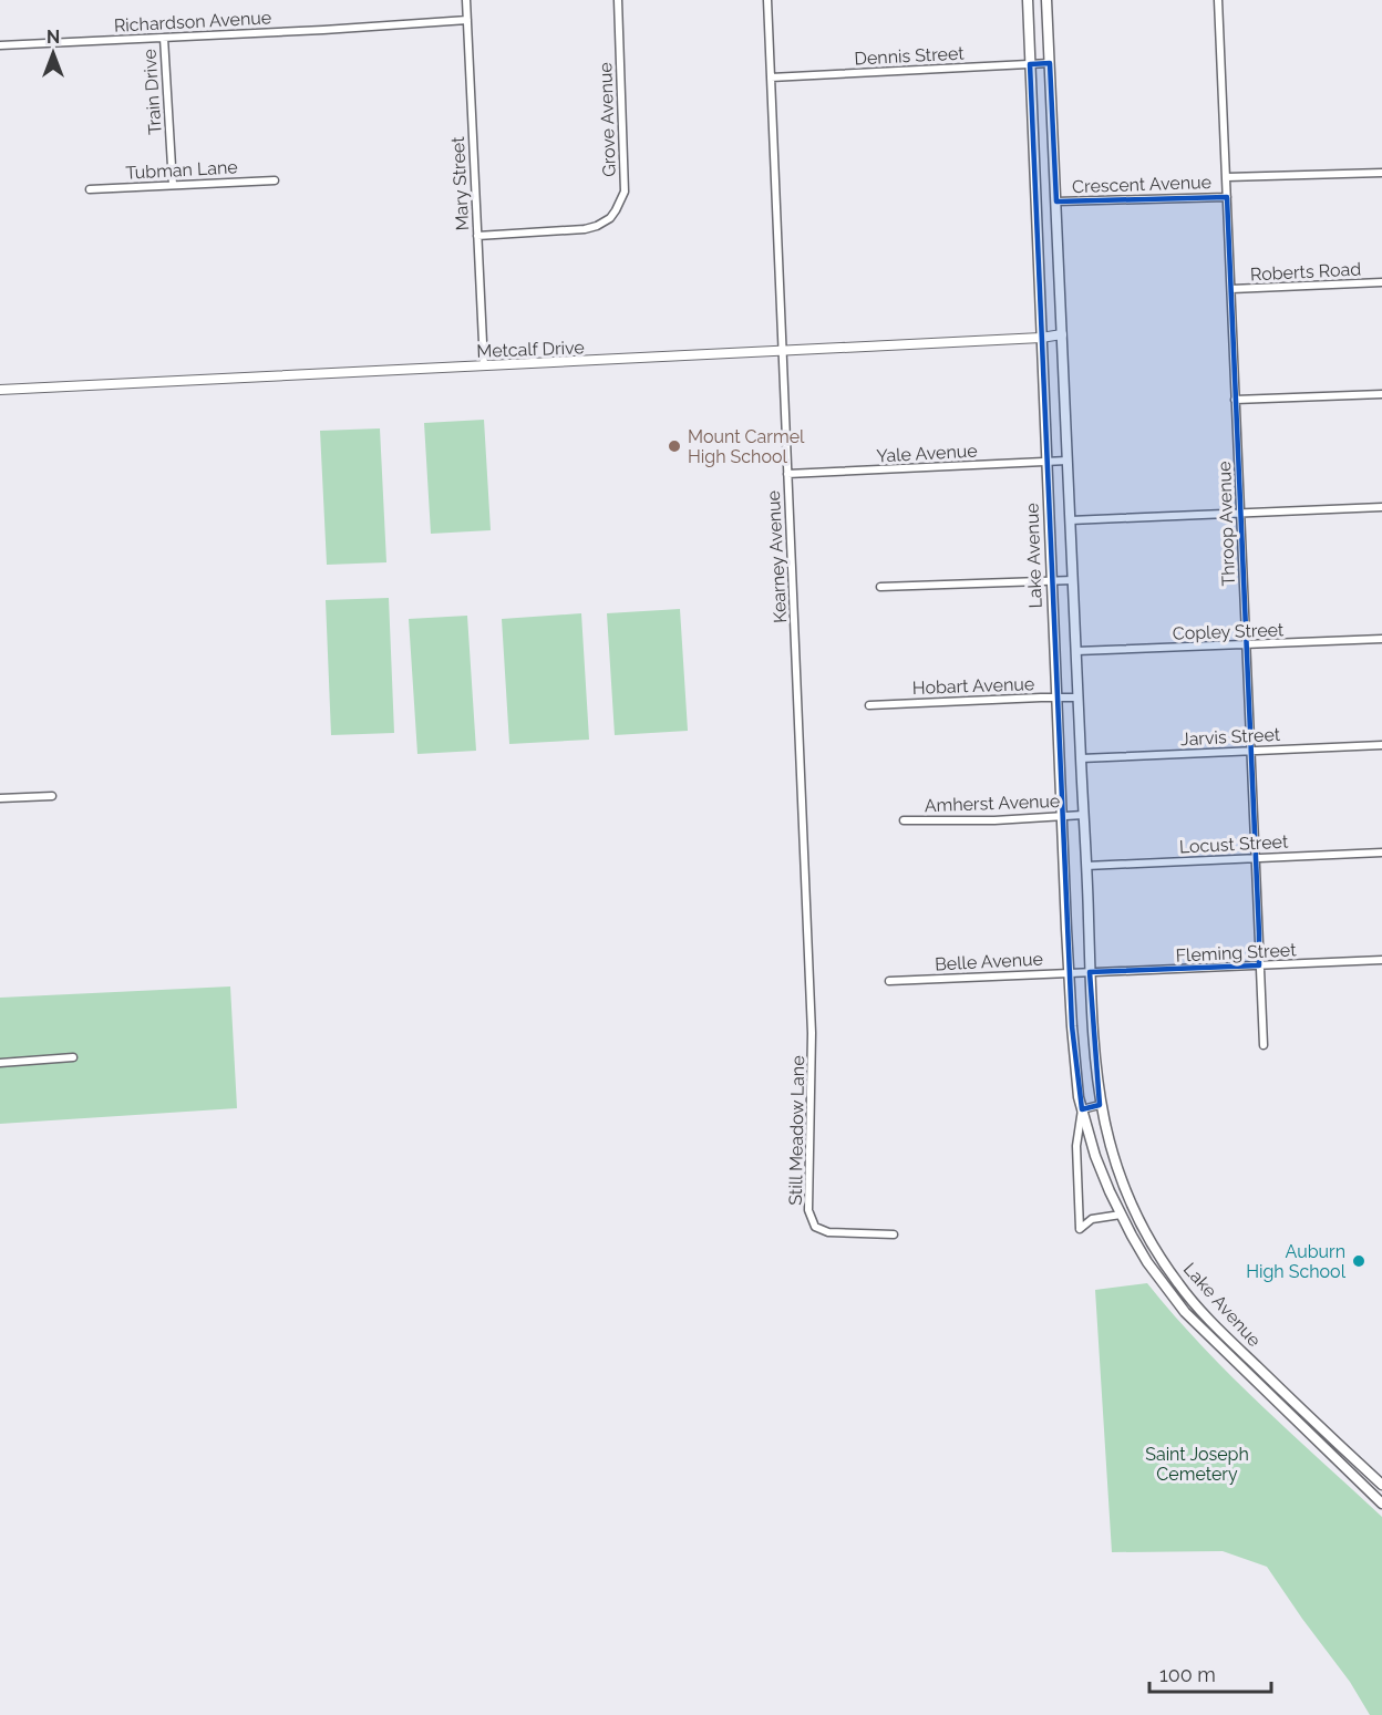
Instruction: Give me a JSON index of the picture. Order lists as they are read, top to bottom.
{
  "streets": {
    "main road": ["Lake Avenue"],
    "street": [
      "Richardson Avenue",
      "Dennis Street",
      "Train Drive",
      "Grove Avenue",
      "Tubman Lane",
      "Mary Street",
      "Crescent Avenue",
      "Roberts Road",
      "Metcalf Drive",
      "Yale Avenue",
      "Throop Avenue",
      "Kearney Avenue",
      "Copley Street",
      "Hobart Avenue",
      "Jarvis Street",
      "Amherst Avenue",
      "Locust Street",
      "Fleming Street",
      "Belle Avenue",
      "Still Meadow Lane"
    ]
  },
  "crossings": [
    ["Richardson Avenue", "Train Drive"],
    ["Richardson Avenue", "Mary Street"],
    ["Dennis Street", "Lake Avenue"],
    ["Dennis Street", "Kearney Avenue"],
    ["Train Drive", "Tubman Lane"],
    ["Grove Avenue", "Mary Street"],
    ["Mary Street", "Metcalf Drive"],
    ["Crescent Avenue", "Throop Avenue"],
    ["Crescent Avenue", "Lake Avenue"],
    ["Roberts Road", "Throop Avenue"],
    ["Metcalf Drive", "Lake Avenue"],
    ["Metcalf Drive", "Kearney Avenue"],
    ["Yale Avenue", "Lake Avenue"],
    ["Yale Avenue", "Kearney Avenue"],
    ["Throop Avenue", "Copley Street"],
    ["Throop Avenue", "Jarvis Street"],
    ["Throop Avenue", "Locust Street"],
    ["Throop Avenue", "Fleming Street"],
    ["Lake Avenue", "Copley Street"],
    ["Lake Avenue", "Hobart Avenue"],
    ["Lake Avenue", "Jarvis Street"],
    ["Lake Avenue", "Amherst Avenue"],
    ["Lake Avenue", "Locust Street"],
    ["Lake Avenue", "Fleming Street"],
    ["Lake Avenue", "Belle Avenue"],
    ["Kearney Avenue", "Still Meadow Lane"],
    ["Fleming Street", "Belle Avenue"]
  ],
  "parks": ["Saint Joseph Cemetery"],
  "places": ["Mount Carmel High School", "Auburn High School"],
  "scale_bar": "100 m",
  "north": "top"
}
